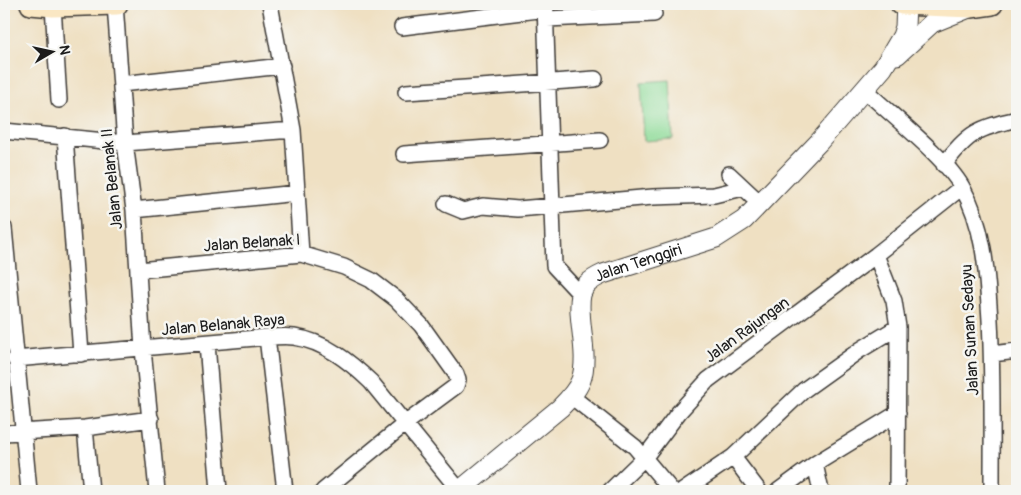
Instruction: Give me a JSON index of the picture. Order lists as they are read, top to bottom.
{
  "streets": {
    "street": [
      "Jalan Belanak II",
      "Jalan Belanak I",
      "Jalan Tenggiri",
      "Jalan Belanak Raya",
      "Jalan Rajungan",
      "Jalan Sunan Sedayu"
    ]
  },
  "crossings": [
    ["Jalan Belanak II", "Jalan Belanak I"],
    ["Jalan Belanak II", "Jalan Belanak Raya"],
    ["Jalan Belanak I", "Jalan Belanak Raya"],
    ["Jalan Tenggiri", "Jalan Belanak Raya"],
    ["Jalan Tenggiri", "Jalan Sunan Sedayu"],
    ["Jalan Rajungan", "Jalan Sunan Sedayu"]
  ],
  "north": "right"
}
